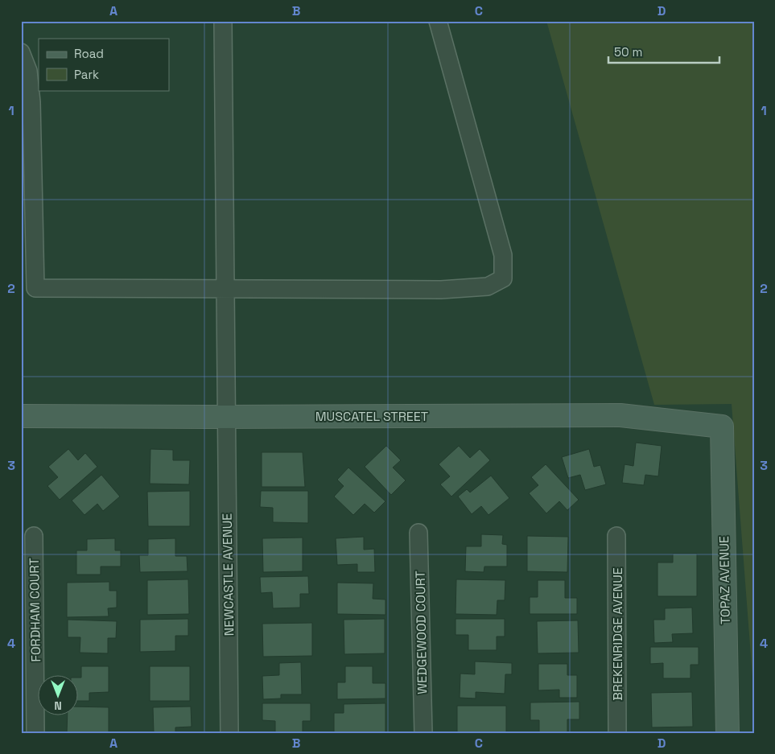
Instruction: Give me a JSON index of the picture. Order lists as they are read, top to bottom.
{
  "streets": {
    "street": [
      "MUSCATEL STREET",
      "NEWCASTLE AVENUE",
      "TOPAZ AVENUE",
      "FORDHAM COURT",
      "WEDGEWOOD COURT",
      "BREKENRIDGE AVENUE"
    ]
  },
  "crossings": [
    ["MUSCATEL STREET", "NEWCASTLE AVENUE"],
    ["MUSCATEL STREET", "TOPAZ AVENUE"]
  ],
  "legend": ["Road", "Park"],
  "scale_bar": "50 m",
  "north": "bottom",
  "grid": {
    "columns": [
      "A",
      "B",
      "C",
      "D"
    ],
    "rows": [
      "1",
      "2",
      "3",
      "4"
    ]
  }
}
